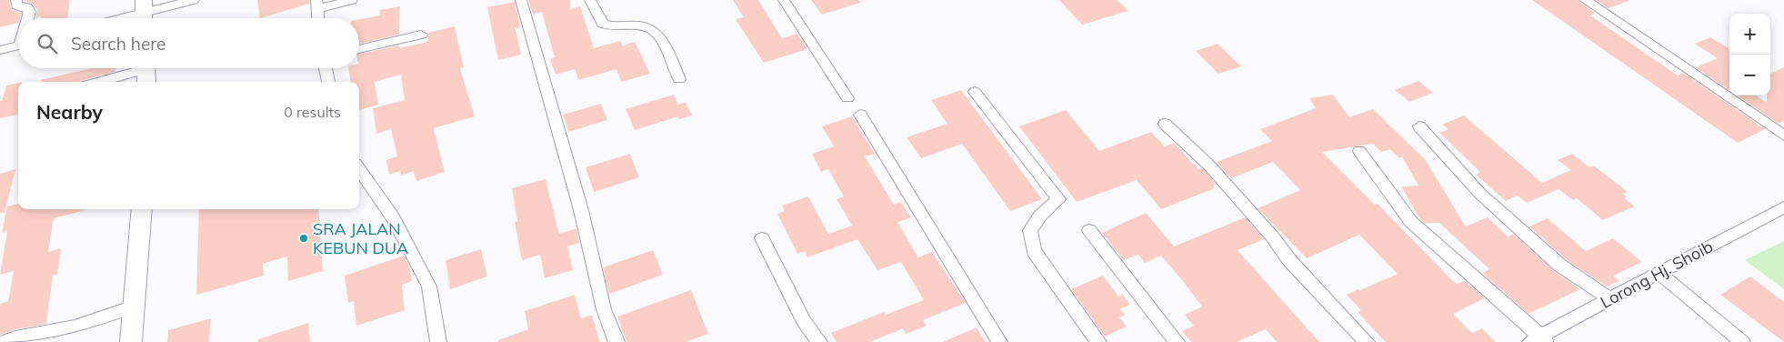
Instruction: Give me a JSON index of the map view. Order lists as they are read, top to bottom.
{
  "streets": {
    "street": ["Lorong Hj. Shoib"]
  },
  "places": ["SRA JALAN KEBUN DUA"],
  "page": {
    "map_buttons": ["+", "−"],
    "search": "Search here",
    "heading": ["Nearby", "0 results"]
  }
}
